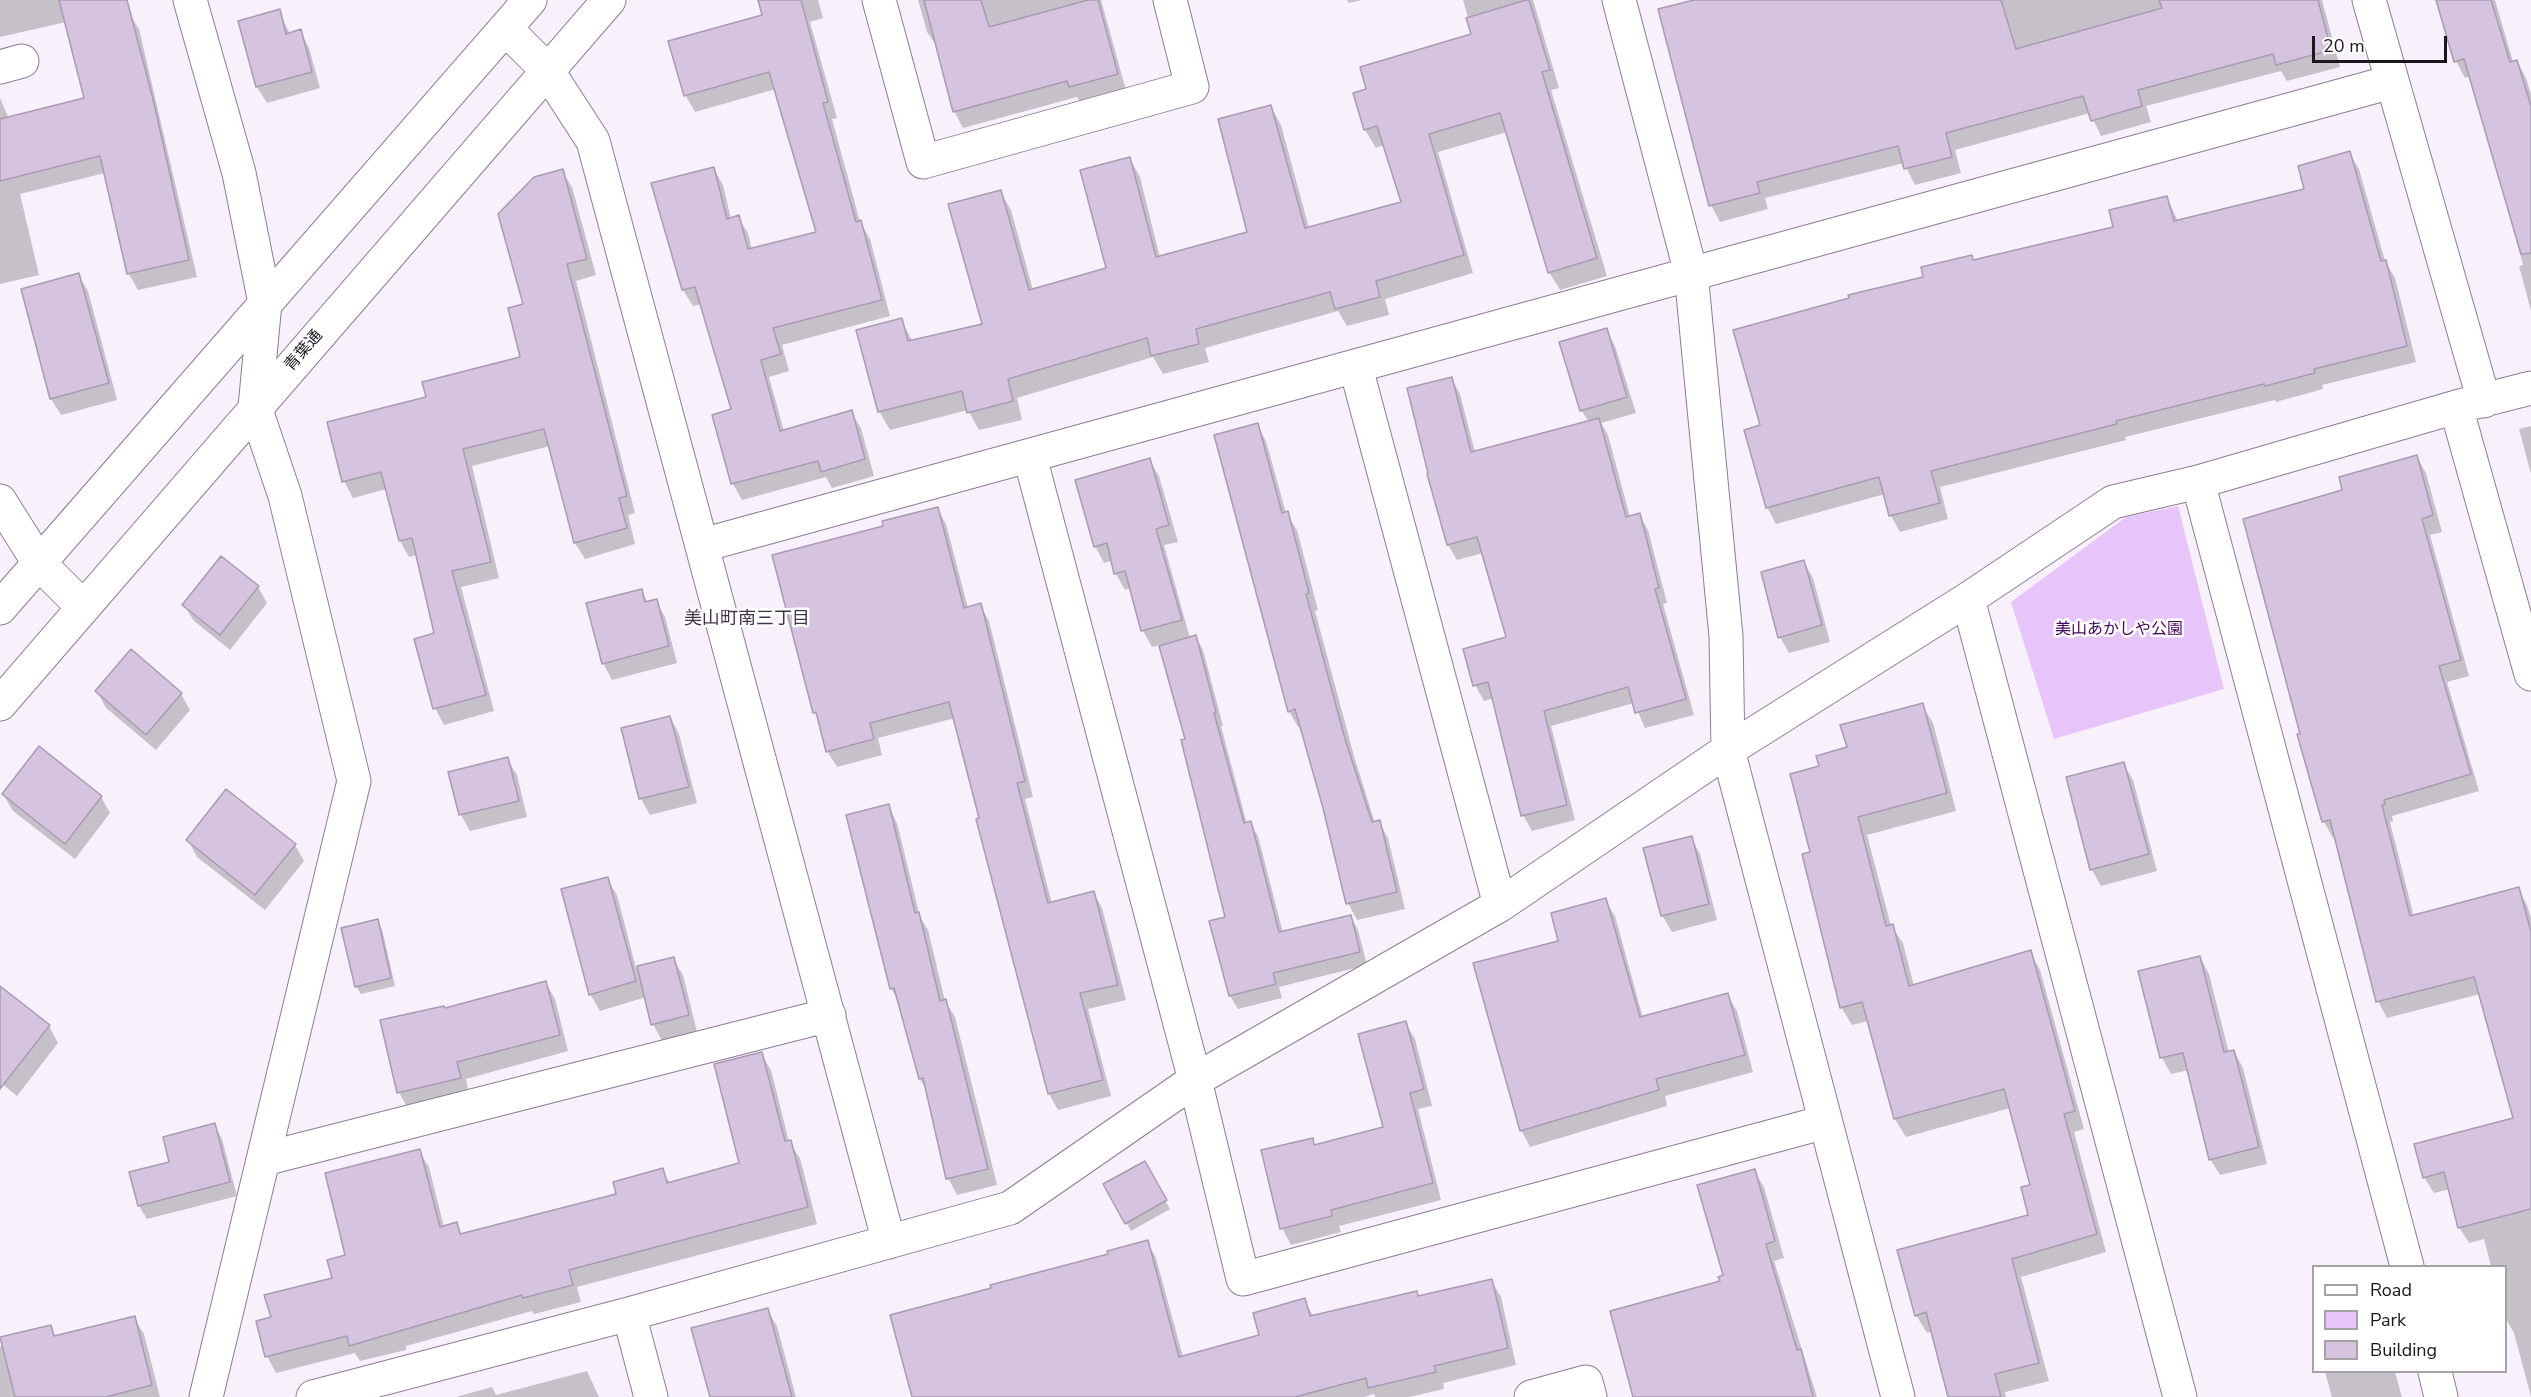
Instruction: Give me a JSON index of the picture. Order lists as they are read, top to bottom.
{
  "streets": {
    "street": ["青葉通"]
  },
  "districts": ["美山町南三丁目"],
  "parks": ["美山あかしや公園"],
  "legend": ["Road", "Park", "Building"],
  "scale_bar": "20 m"
}
